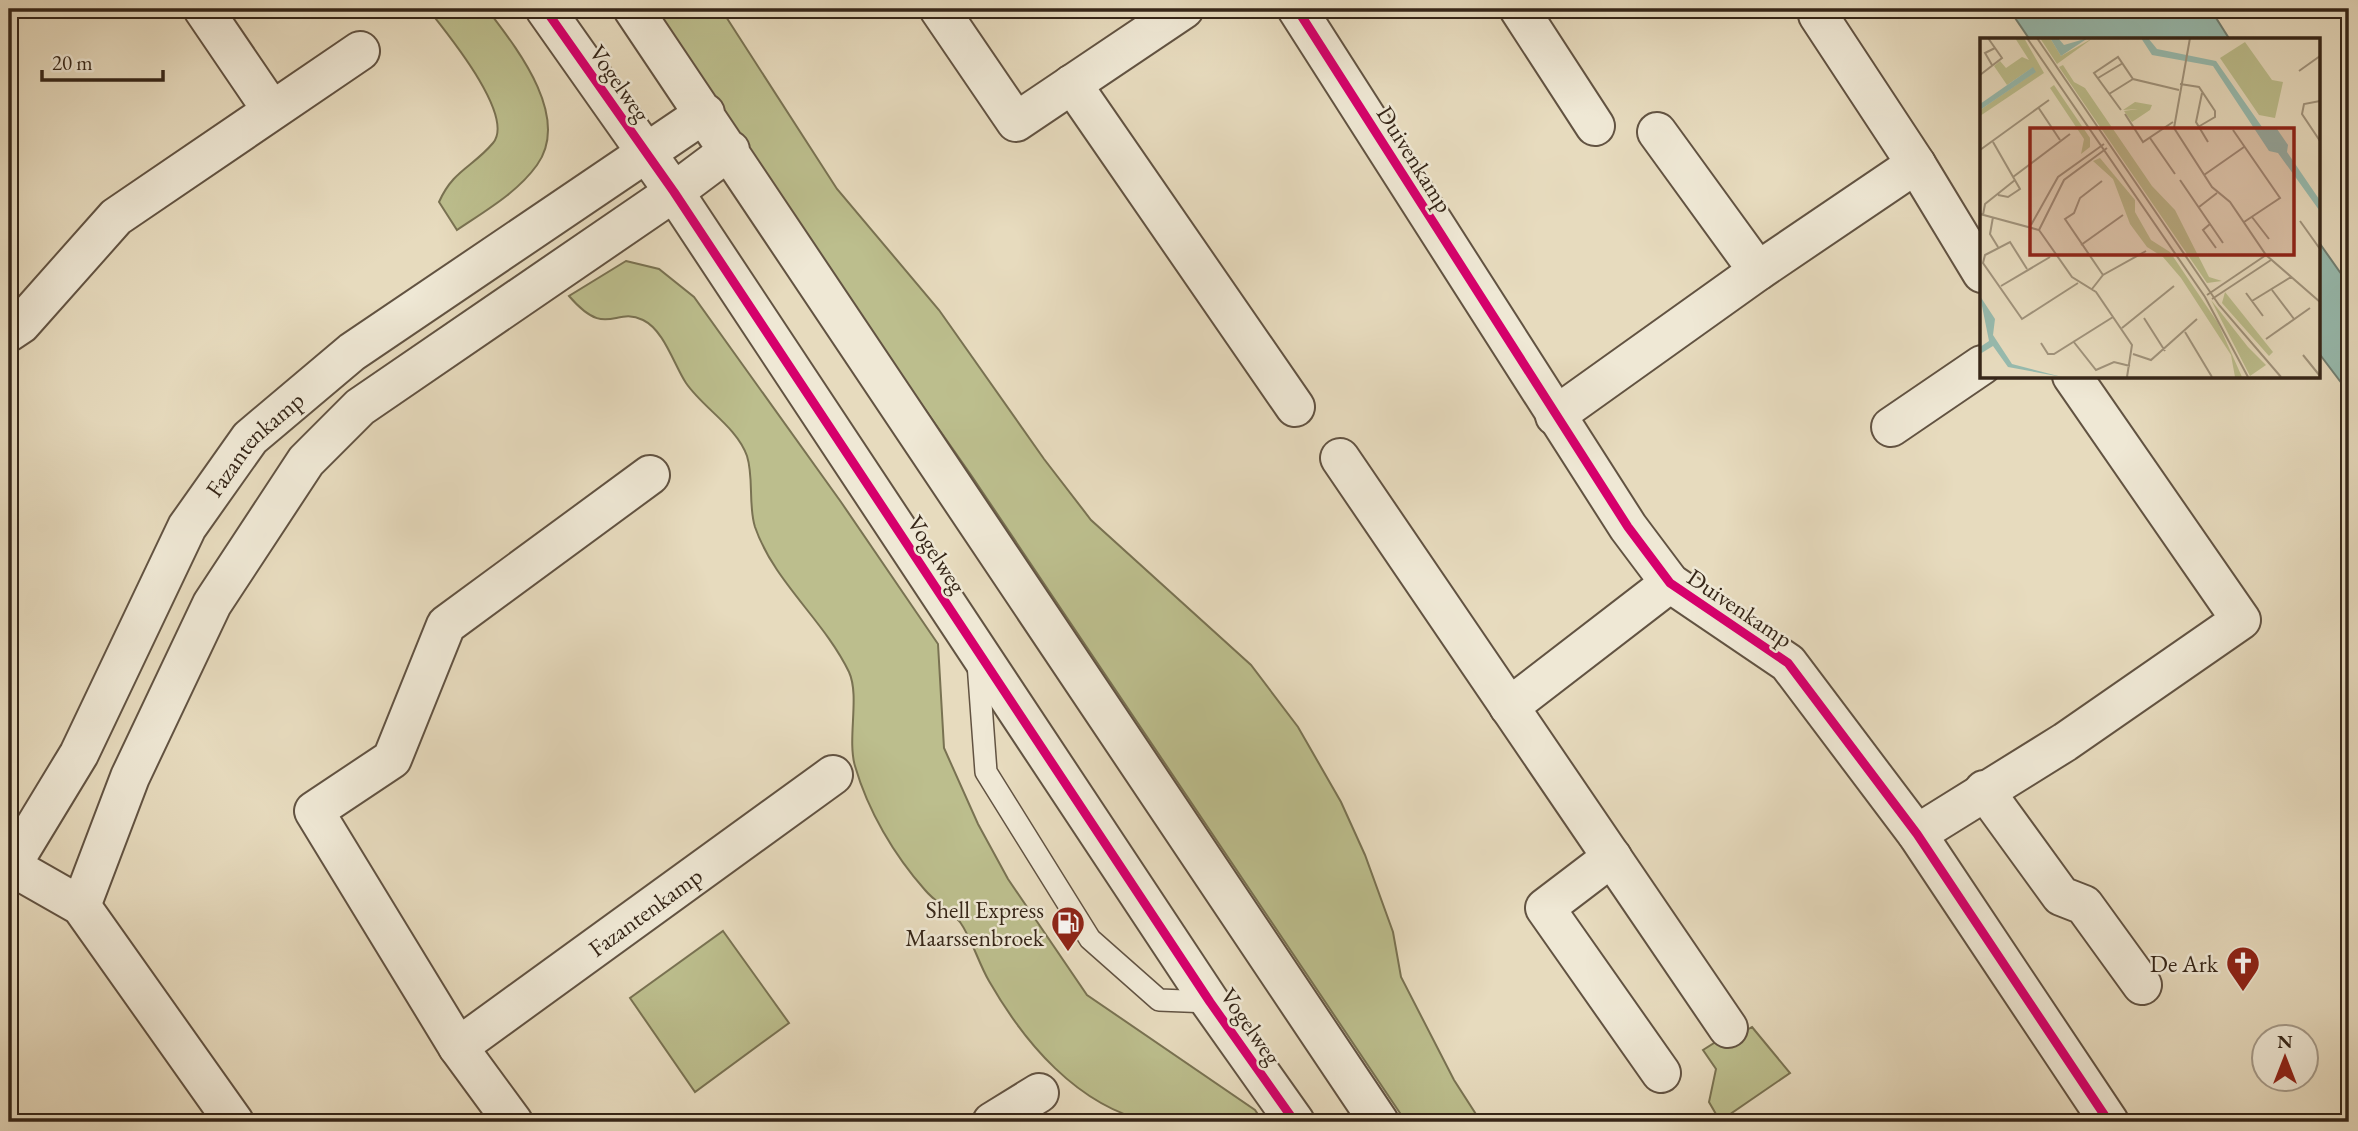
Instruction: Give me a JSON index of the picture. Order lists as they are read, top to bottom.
{
  "streets": {
    "street": ["Vogelweg", "Duivenkamp", "Fazantenkamp"]
  },
  "crossings": [
    ["Vogelweg", "Fazantenkamp"]
  ],
  "places": {
    "fuel station": ["Shell Express Maarssenbroek"],
    "church": ["De Ark"]
  },
  "scale_bar": "20 m",
  "north": "top"
}
